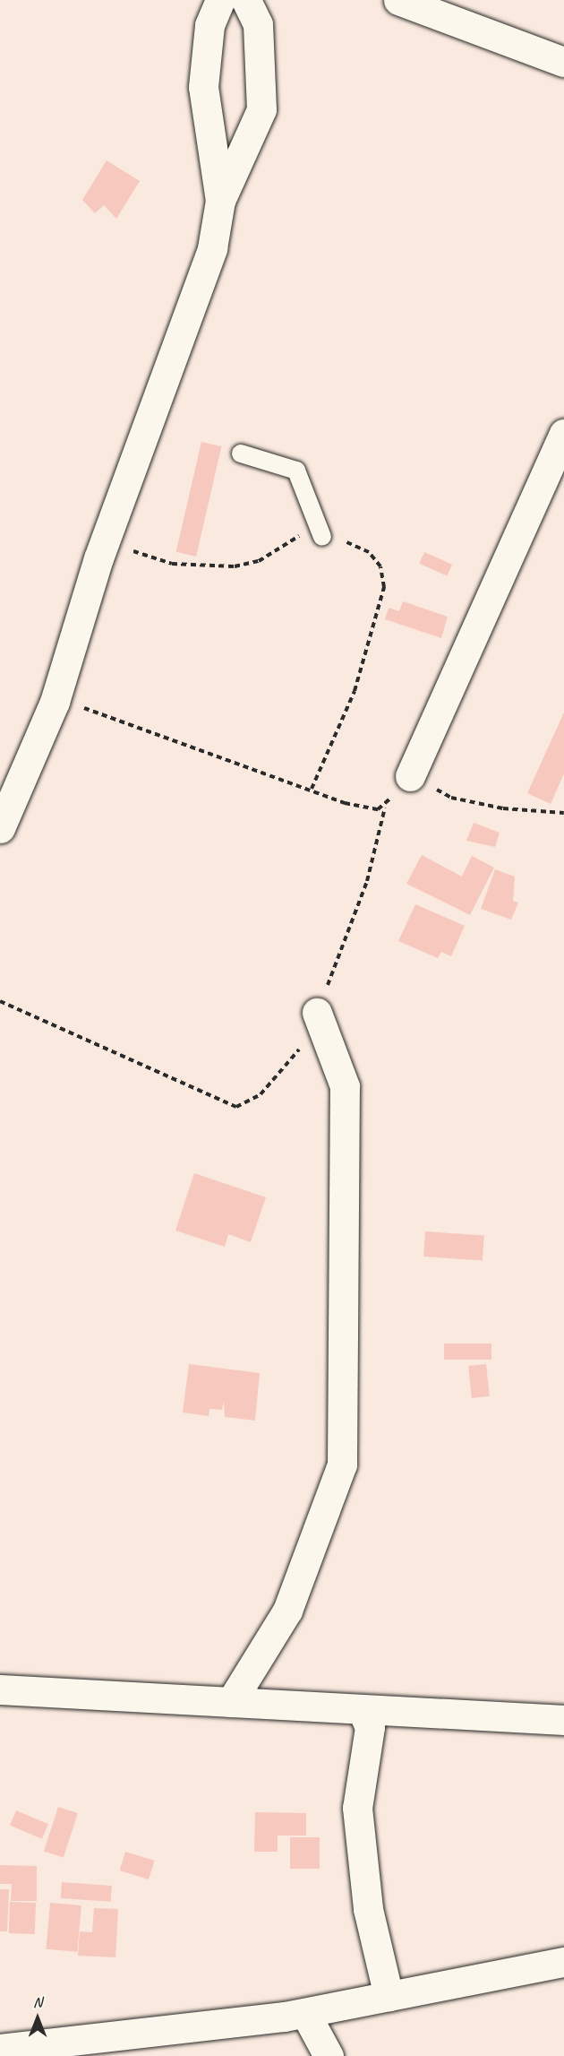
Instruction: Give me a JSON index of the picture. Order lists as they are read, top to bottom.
{
  "north": "top"
}
